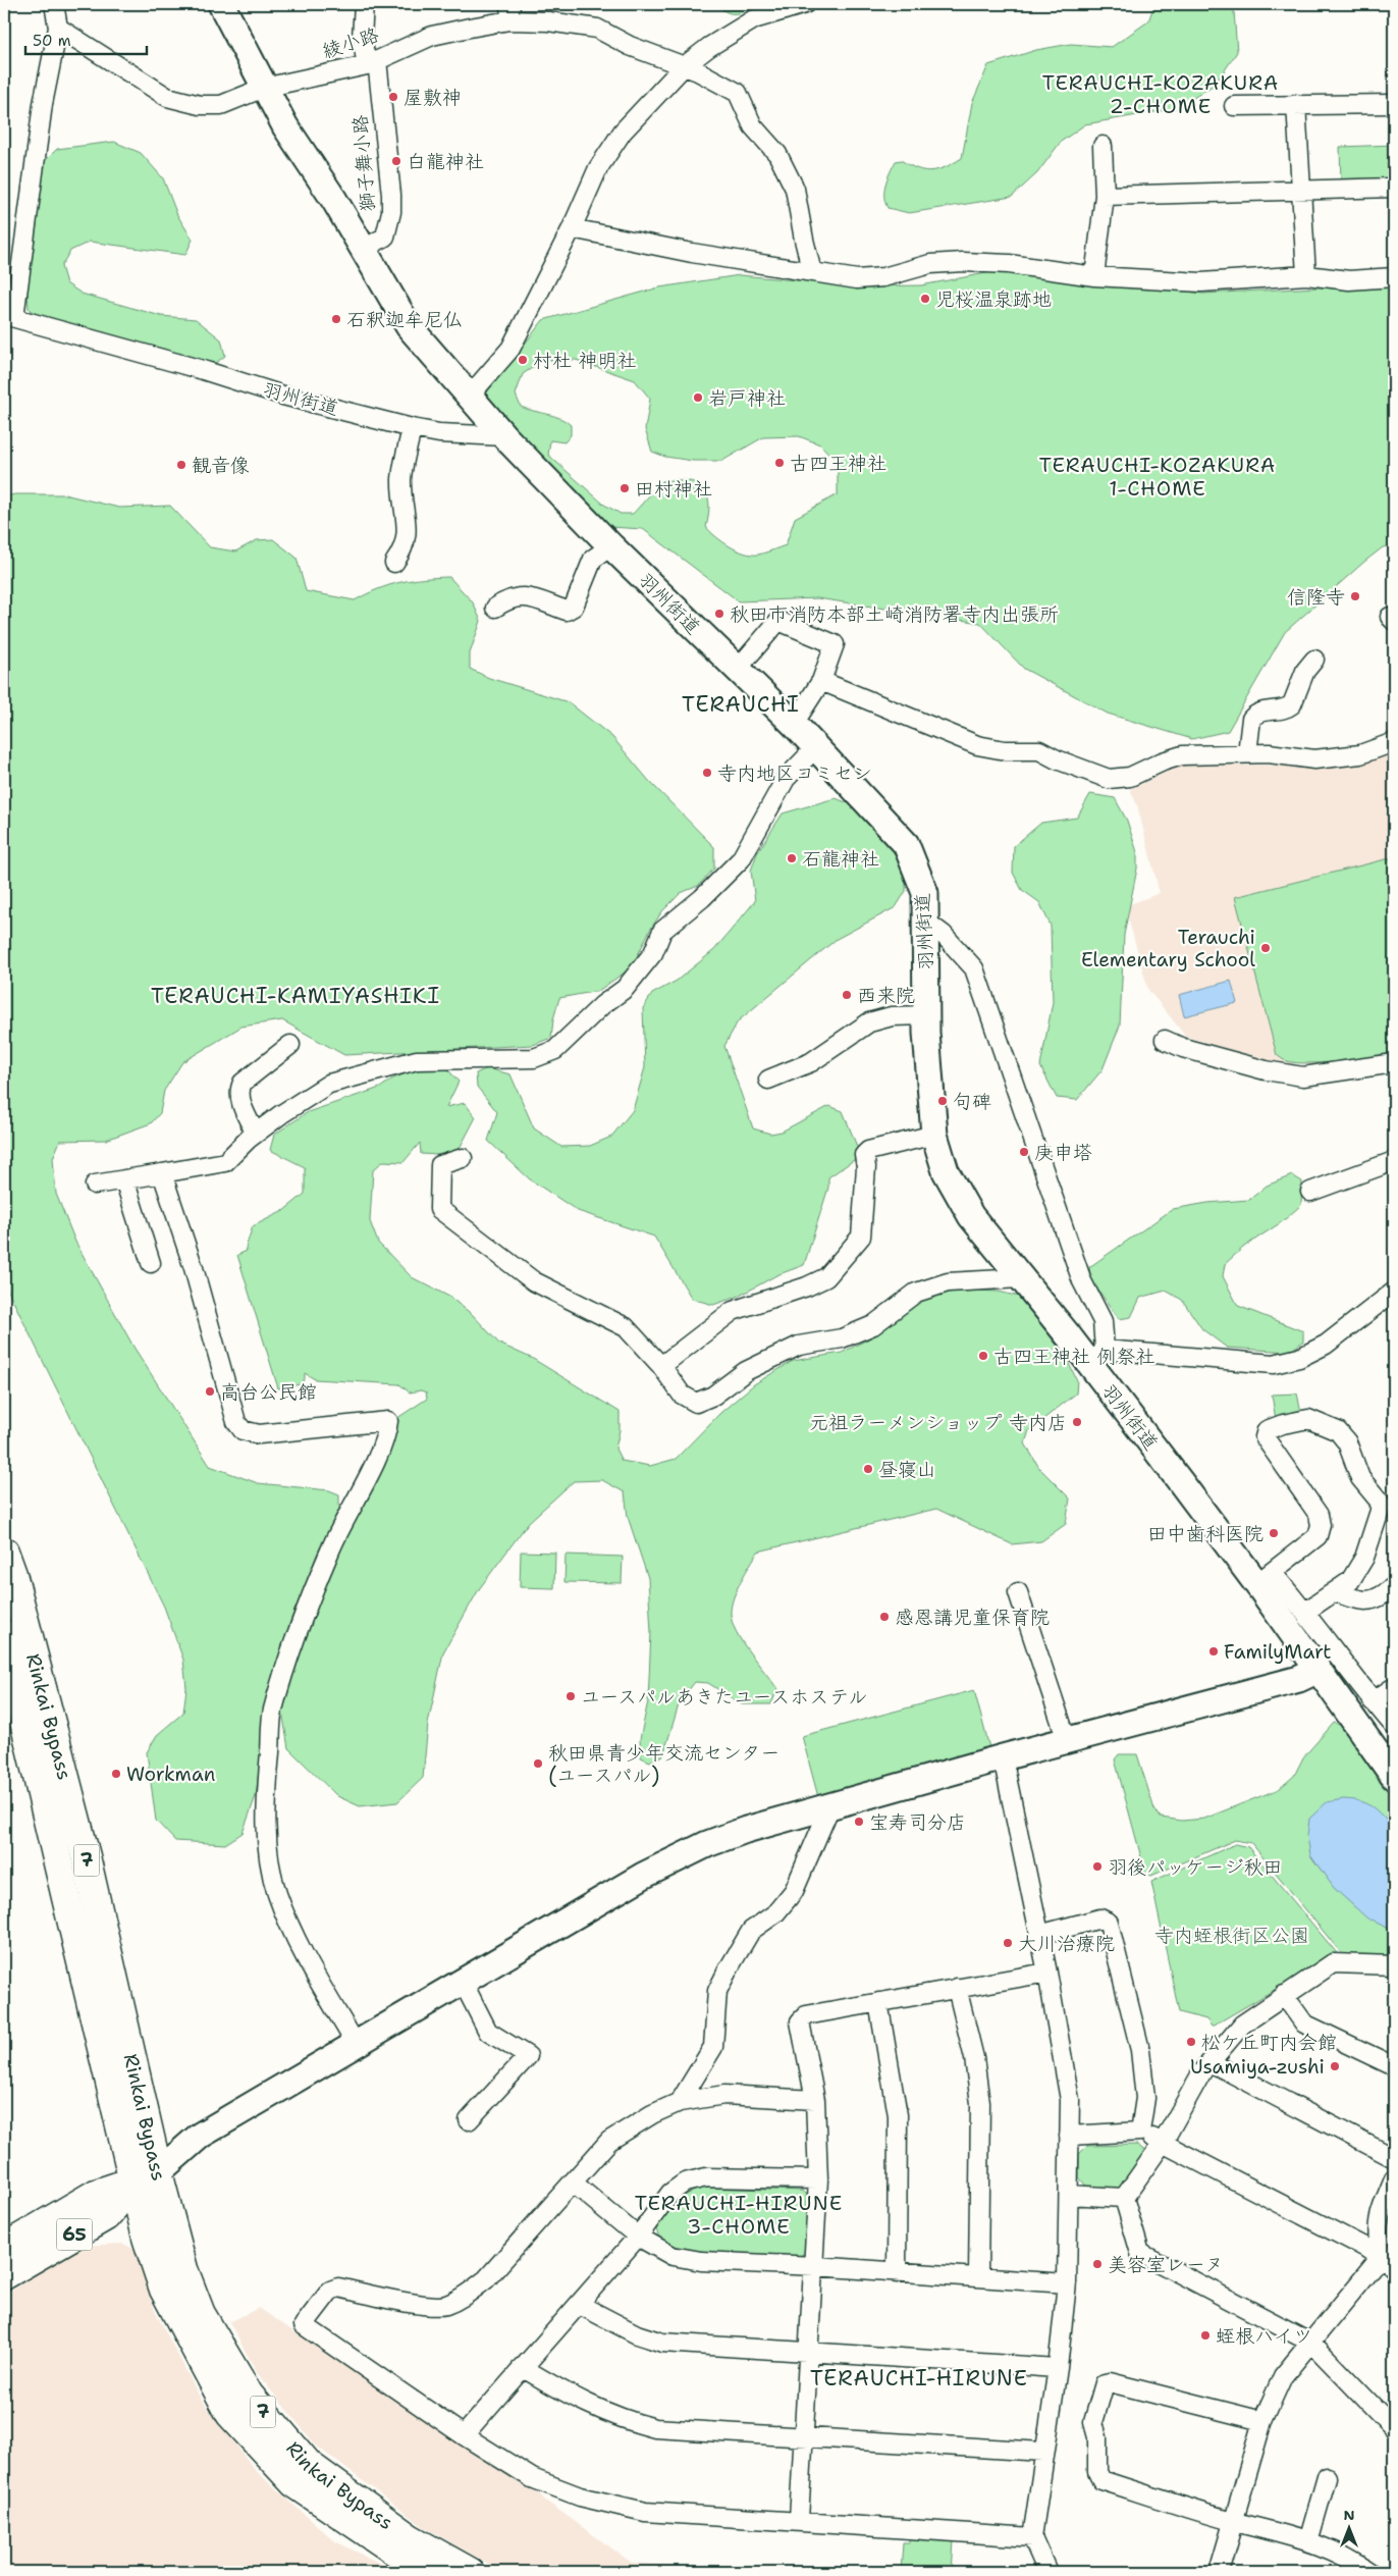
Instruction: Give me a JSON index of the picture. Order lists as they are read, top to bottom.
{
  "streets": {
    "main road": ["Rinkai Bypass", "7", "65"],
    "street": ["綾小路", "獅子舞小路", "羽州街道"]
  },
  "crossings": [
    ["綾小路", "獅子舞小路"],
    ["Rinkai Bypass", "65"]
  ],
  "districts": [
    "TERAUCHI-KOZAKURA 2-CHOME",
    "TERAUCHI-KOZAKURA 1-CHOME",
    "TERAUCHI",
    "TERAUCHI-KAMIYASHIKI",
    "TERAUCHI-HIRUNE 3-CHOME",
    "TERAUCHI-HIRUNE"
  ],
  "parks": ["寺内蛭根街区公園"],
  "places": [
    "屋敷神",
    "白龍神社",
    "児桜温泉跡地",
    "石釈迦牟尼仏",
    "村杜 神明社",
    "岩戸神社",
    "古四王神社",
    "観音像",
    "田村神社",
    "信隆寺",
    "秋田市消防本部土崎消防署寺内出張所",
    "寺内地区コミセン",
    "石龍神社",
    "Terauchi Elementary School",
    "西来院",
    "句碑",
    "庚申塔",
    "古四王神社 例祭社",
    "高台公民館",
    "元祖ラーメンショップ 寺内店",
    "昼寝山",
    "田中歯科医院",
    "感恩講児童保育院",
    "FamilyMart",
    "ユースパルあきたユースホステル",
    "秋田県青少年交流センター (ユースパル)",
    "Workman",
    "宝寿司分店",
    "羽後パッケージ秋田",
    "大川治療院",
    "松ケ丘町内会館",
    "Usamiya-zushi",
    "美容室レーヌ",
    "蛭根ハイツ"
  ],
  "scale_bar": "50 m",
  "north": "top"
}
